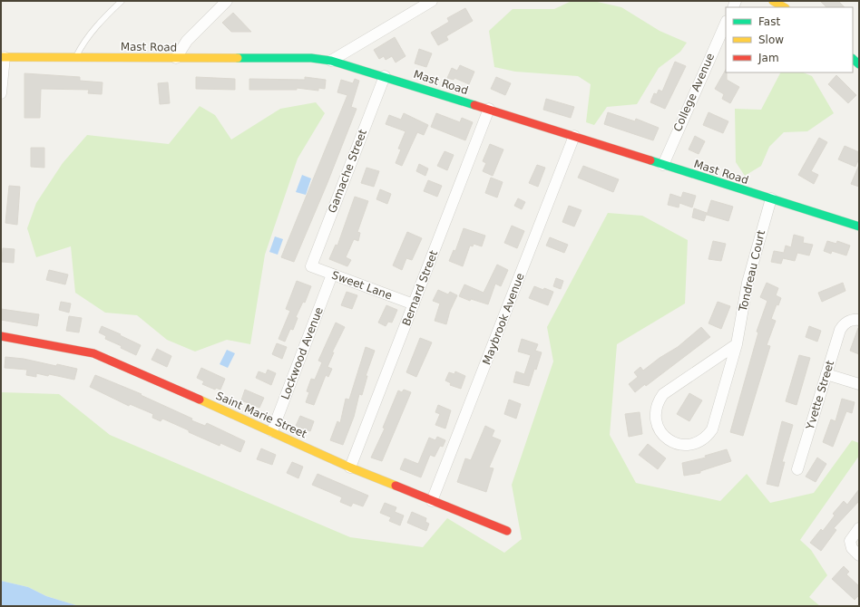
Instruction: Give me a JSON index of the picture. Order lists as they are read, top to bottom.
{
  "streets": {
    "main road": ["Mast Road", "Saint Marie Street"],
    "street": [
      "College Avenue",
      "Gamache Street",
      "Tondreau Court",
      "Sweet Lane",
      "Bernard Street",
      "Maybrook Avenue",
      "Lockwood Avenue",
      "Yvette Street"
    ]
  },
  "crossings": [
    ["Mast Road", "College Avenue"],
    ["Mast Road", "Gamache Street"],
    ["Mast Road", "Tondreau Court"],
    ["Mast Road", "Bernard Street"],
    ["Mast Road", "Maybrook Avenue"],
    ["Gamache Street", "Sweet Lane"],
    ["Sweet Lane", "Bernard Street"],
    ["Sweet Lane", "Lockwood Avenue"],
    ["Bernard Street", "Saint Marie Street"],
    ["Maybrook Avenue", "Saint Marie Street"],
    ["Lockwood Avenue", "Saint Marie Street"]
  ],
  "legend": ["Fast", "Slow", "Jam"]
}
